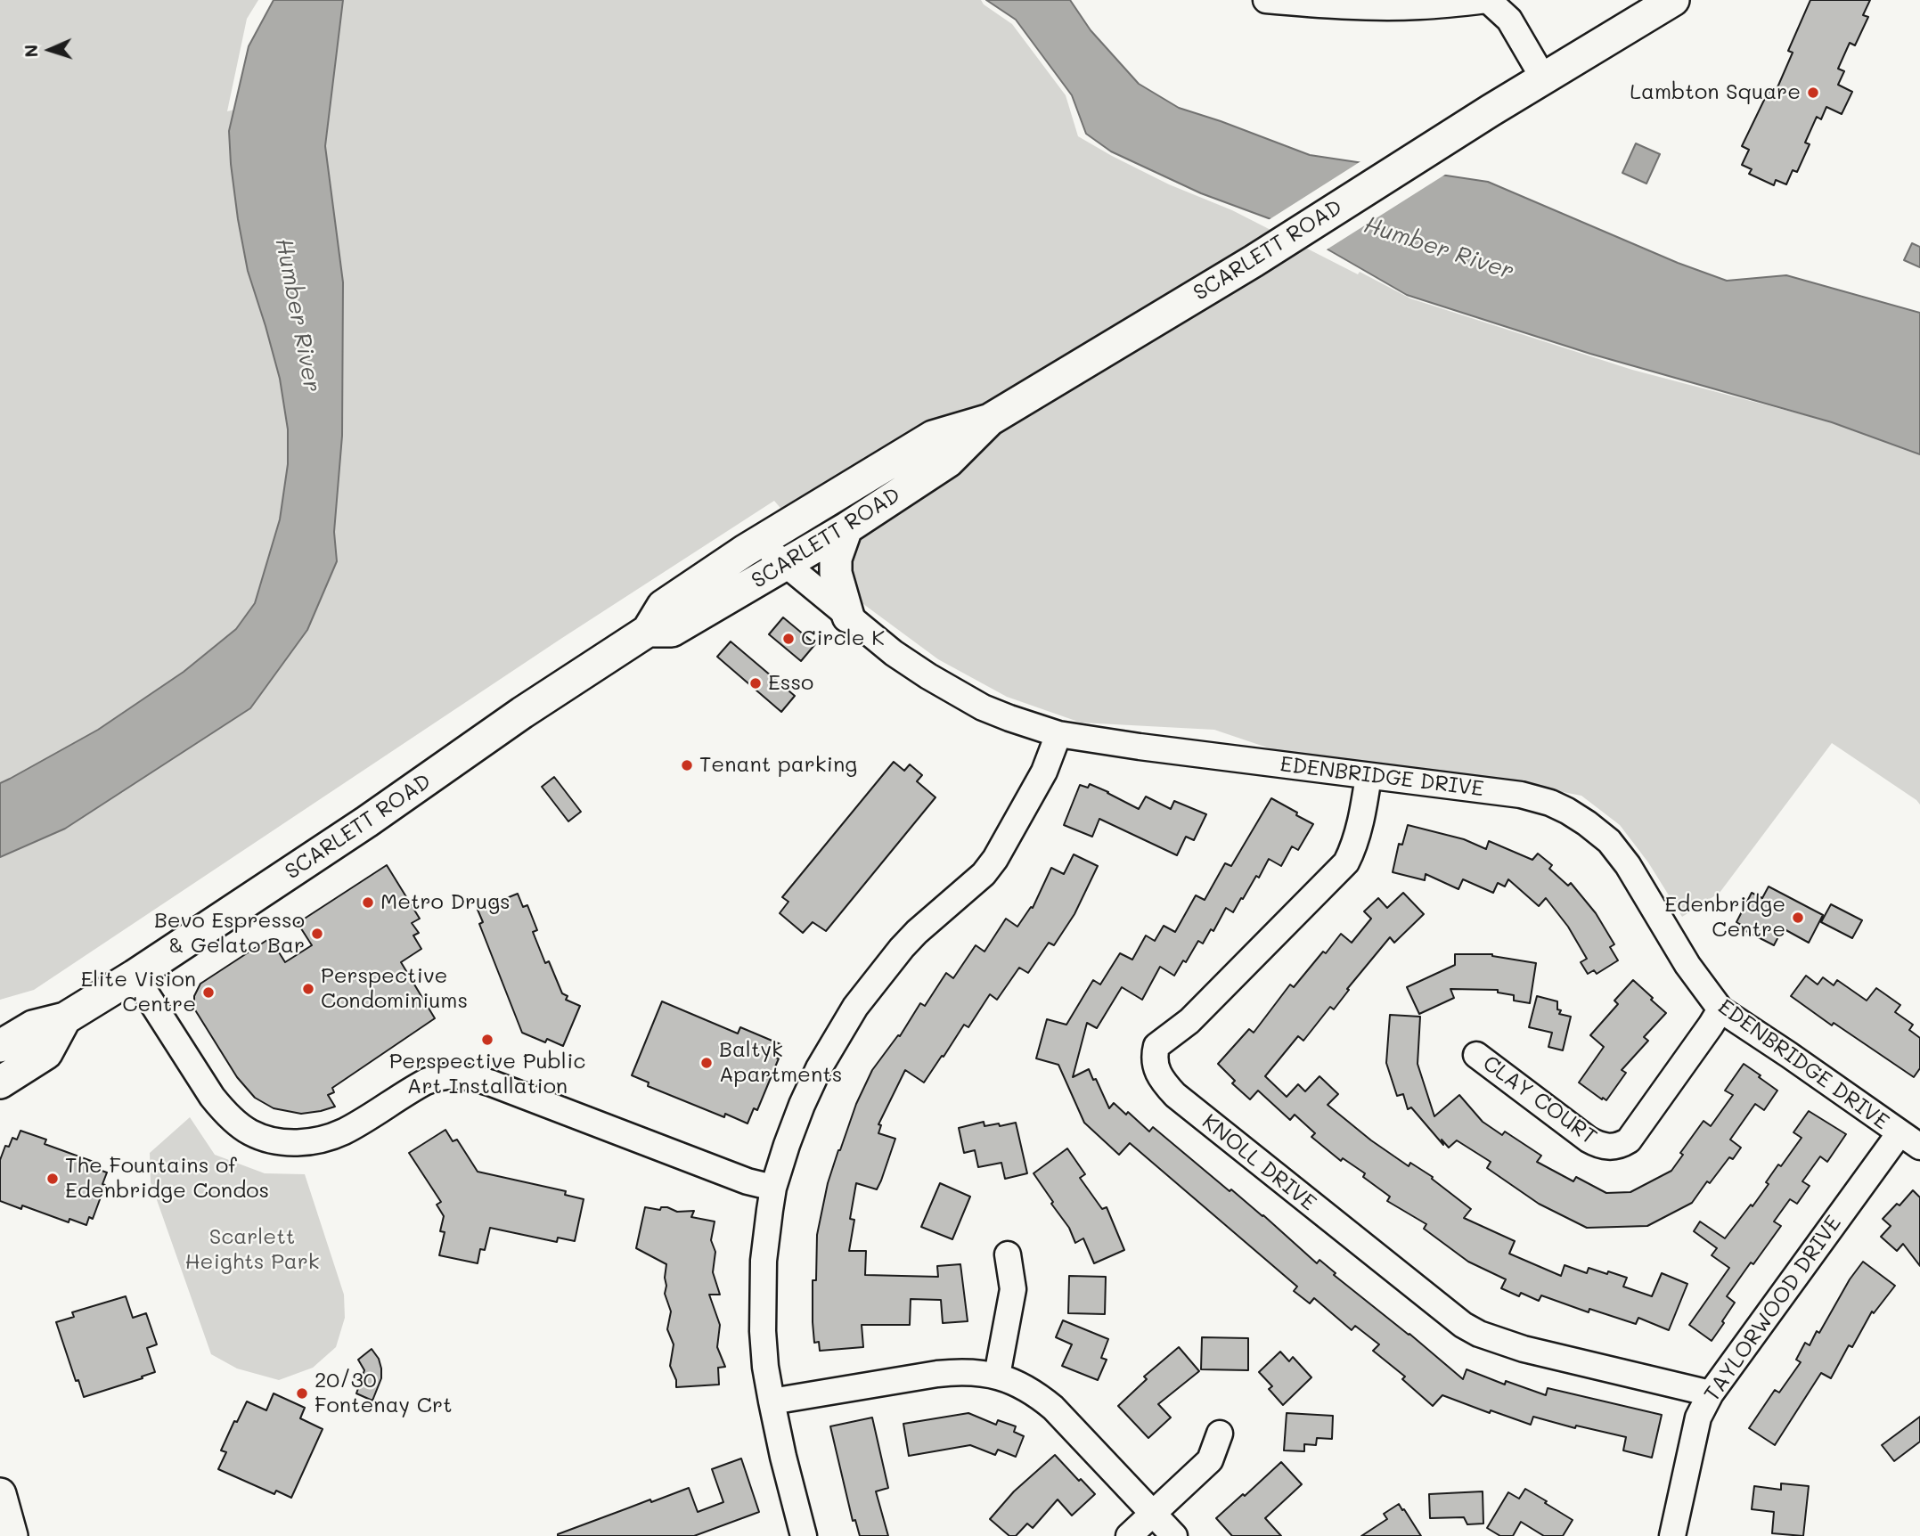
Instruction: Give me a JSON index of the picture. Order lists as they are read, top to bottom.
{
  "streets": {
    "main road": ["SCARLETT ROAD"],
    "street": [
      "EDENBRIDGE DRIVE",
      "CLAY COURT",
      "KNOLL DRIVE",
      "TAYLORWOOD DRIVE"
    ]
  },
  "crossings": [
    ["SCARLETT ROAD", "EDENBRIDGE DRIVE"],
    ["EDENBRIDGE DRIVE", "CLAY COURT"],
    ["EDENBRIDGE DRIVE", "KNOLL DRIVE"],
    ["EDENBRIDGE DRIVE", "TAYLORWOOD DRIVE"],
    ["KNOLL DRIVE", "TAYLORWOOD DRIVE"]
  ],
  "water": ["Humber River"],
  "parks": ["Scarlett Heights Park"],
  "places": [
    "Lambton Square",
    "Circle K",
    "Esso",
    "Tenant parking",
    "Metro Drugs",
    "Edenbridge Centre",
    "Bevo Espresso & Gelato Bar",
    "Perspective Condominiums",
    "Elite Vision Centre",
    "Perspective Public Art Installation",
    "Baltyk Apartments",
    "The Fountains of Edenbridge Condos",
    "20/30 Fontenay Crt"
  ],
  "north": "left"
}
